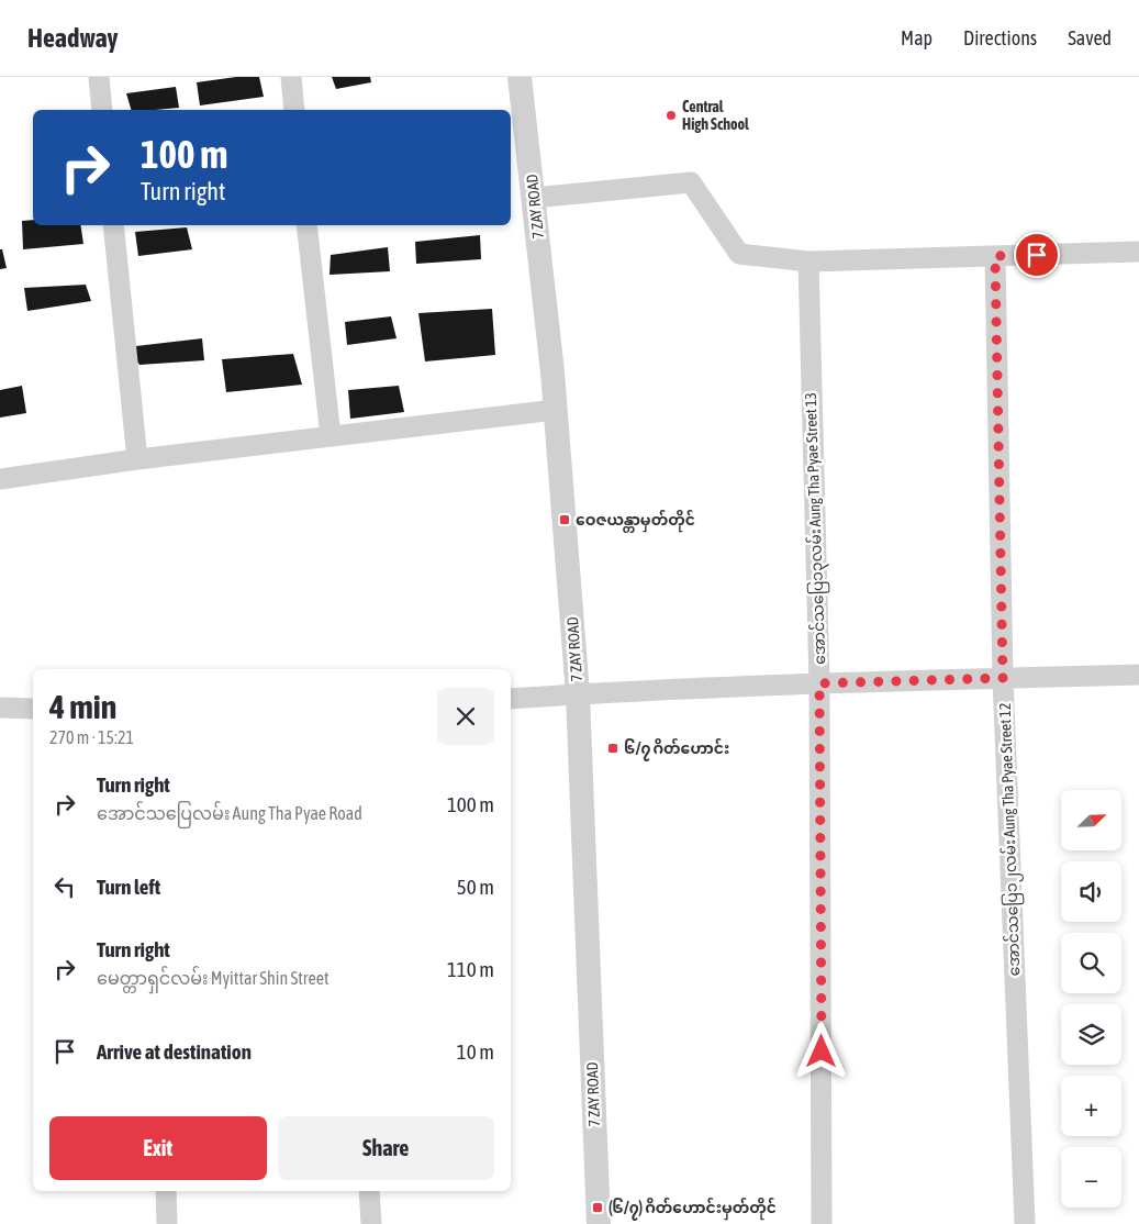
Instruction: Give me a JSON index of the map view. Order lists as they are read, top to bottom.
{
  "streets": {
    "street": ["7 ZAY ROAD", "အောင်သပြေ၁၃လမ်း Aung Tha Pyae Street 13", "အောင်သပြေ၁၂လမ်း Aung Tha Pyae Street 12"]
  },
  "places": {
    "other": ["Central High School"],
    "transit": ["ဝေဇယန္တာမှတ်တိုင်", "၆/၇ ဂိတ်ဟောင်း", "(၆/၇) ဂိတ်ဟောင်းမှတ်တိုင်"]
  },
  "north": "top right",
  "page": {
    "header": "Headway",
    "nav": ["Map", "Directions", "Saved"],
    "turn": ["100 m", "Turn right"],
    "heading": ["4 min", "270 m · 15:21"],
    "list": [
      {
        "name": "Turn right",
        "note": "အောင်သပြေလမ်း Aung Tha Pyae Road",
        "value": "100 m"
      },
      {
        "name": "Turn left",
        "value": "50 m"
      },
      {
        "name": "Turn right",
        "note": "မေတ္တာရှင်လမ်း Myittar Shin Street",
        "value": "110 m"
      },
      {
        "name": "Arrive at destination",
        "value": "10 m"
      }
    ],
    "map_buttons": ["+", "−"],
    "buttons": ["Exit", "Share"]
  }
}
